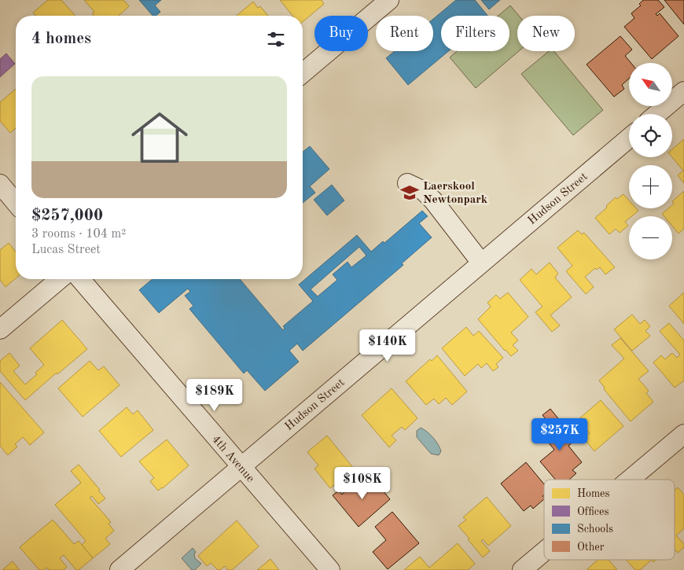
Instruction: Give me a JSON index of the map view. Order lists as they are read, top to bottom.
{
  "streets": {
    "street": ["Hudson Street", "4th Avenue"]
  },
  "crossings": [
    ["Hudson Street", "4th Avenue"]
  ],
  "places": {
    "school or university": ["Laerskool Newtonpark"]
  },
  "legend": [
    "Homes",
    "Offices",
    "Schools",
    "Other"
  ],
  "north": "top left",
  "page": {
    "chip": [
      "Buy",
      "Rent",
      "Filters",
      "New"
    ],
    "heading": "4 homes",
    "map_buttons": ["+", "−"],
    "list": [
      {
        "name": "$257,000",
        "note": "3 rooms · 104 m² · Lucas Street"
      }
    ],
    "price": [
      "$140K",
      "$189K",
      "$257K",
      "$108K"
    ]
  }
}
